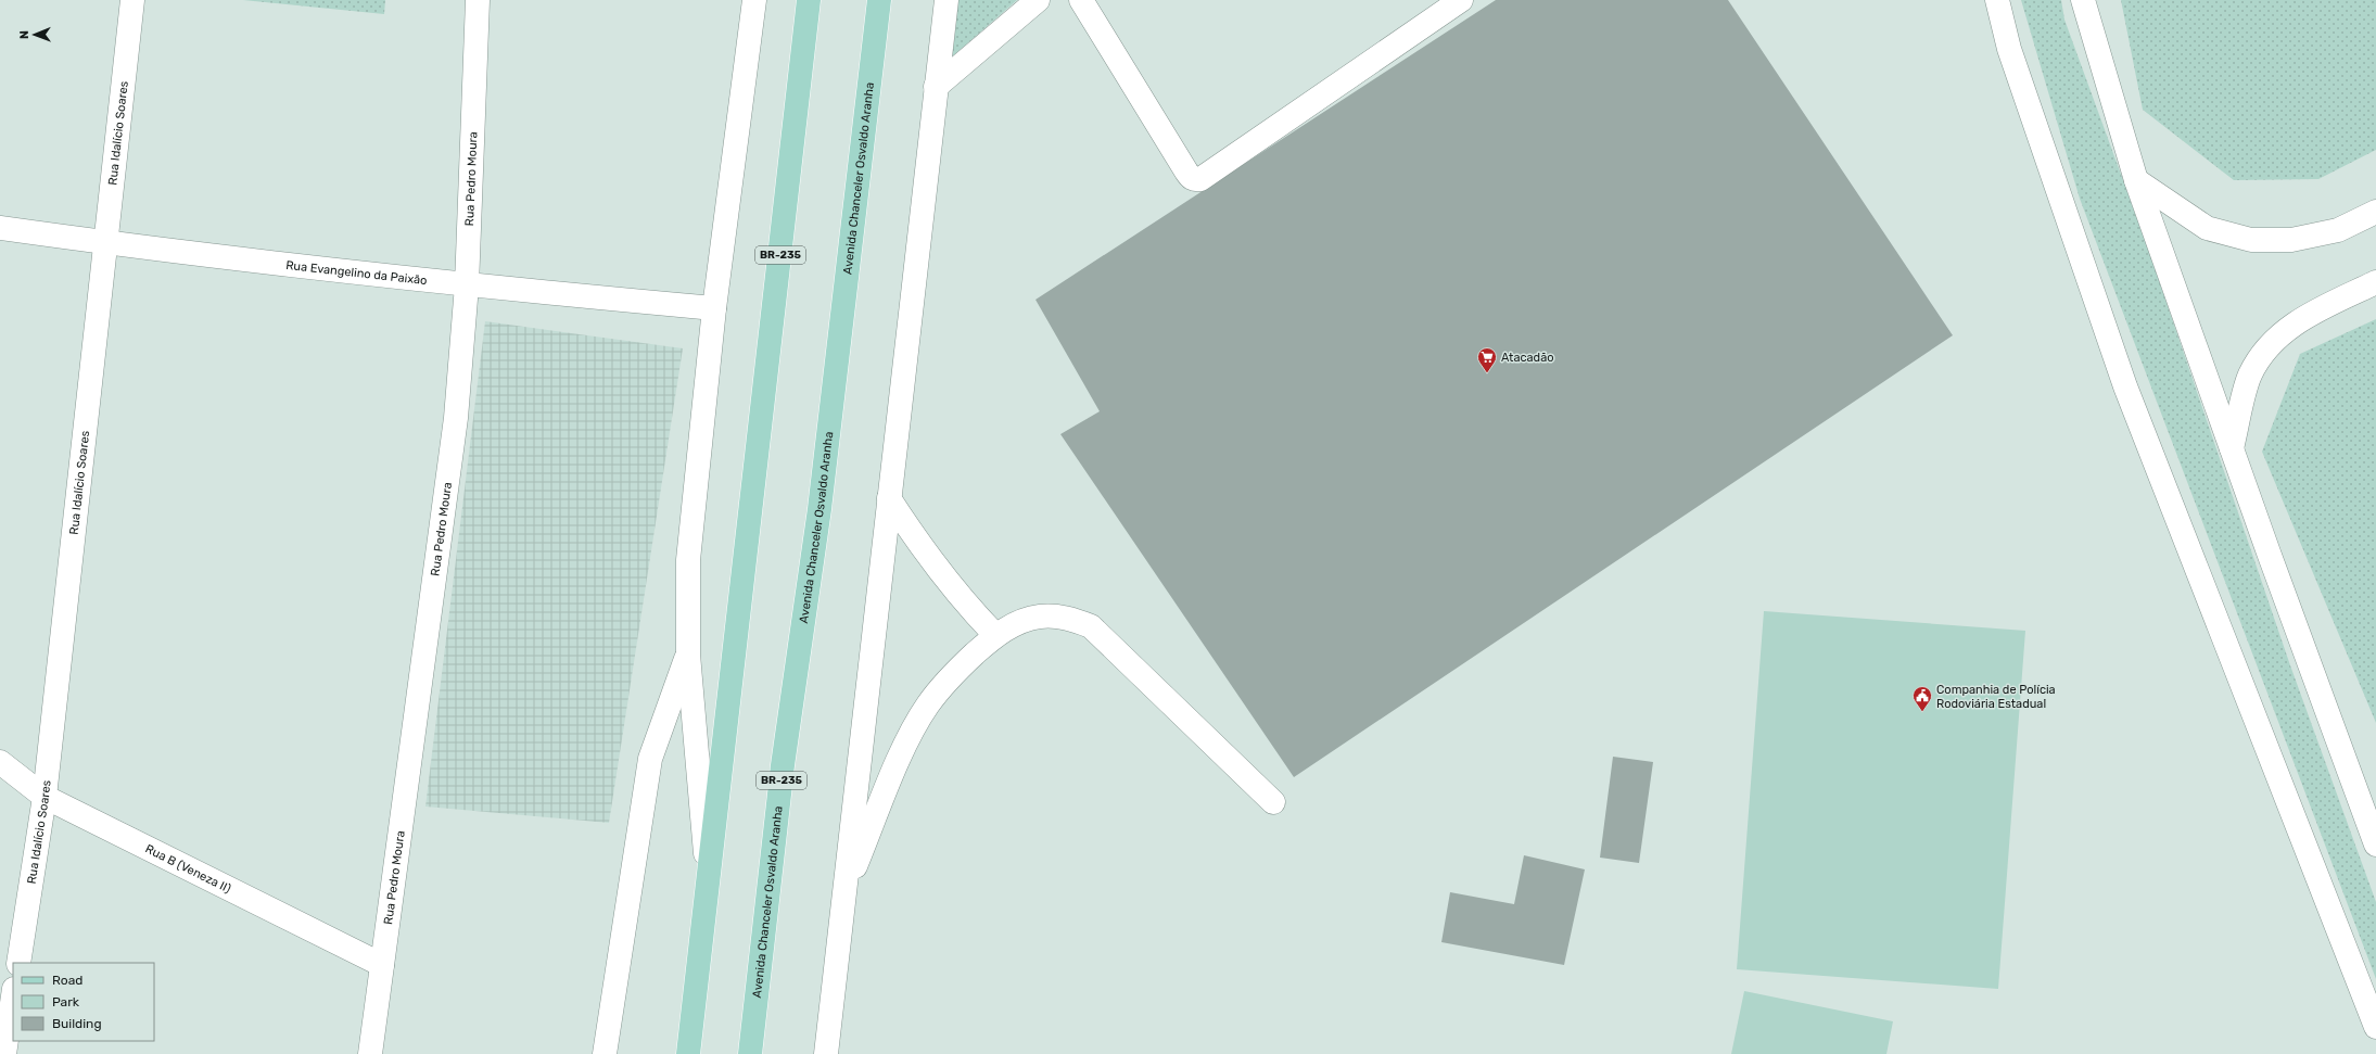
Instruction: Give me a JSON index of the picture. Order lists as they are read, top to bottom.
{
  "streets": {
    "main road": ["Avenida Chanceler Osvaldo Aranha", "BR-235"],
    "street": [
      "Rua Idalício Soares",
      "Rua Pedro Moura",
      "Rua Evangelino da Paixão",
      "Rua B (Veneza II)"
    ]
  },
  "crossings": [
    ["Rua Idalício Soares", "Rua Evangelino da Paixão"],
    ["Rua Idalício Soares", "Rua B (Veneza II)"],
    ["Rua Pedro Moura", "Rua Evangelino da Paixão"],
    ["Rua Pedro Moura", "Rua B (Veneza II)"]
  ],
  "places": {
    "supermarket": ["Atacadão"],
    "public building": ["Companhia de Polícia Rodoviária Estadual"]
  },
  "legend": ["Road", "Park", "Building"],
  "north": "left"
}
